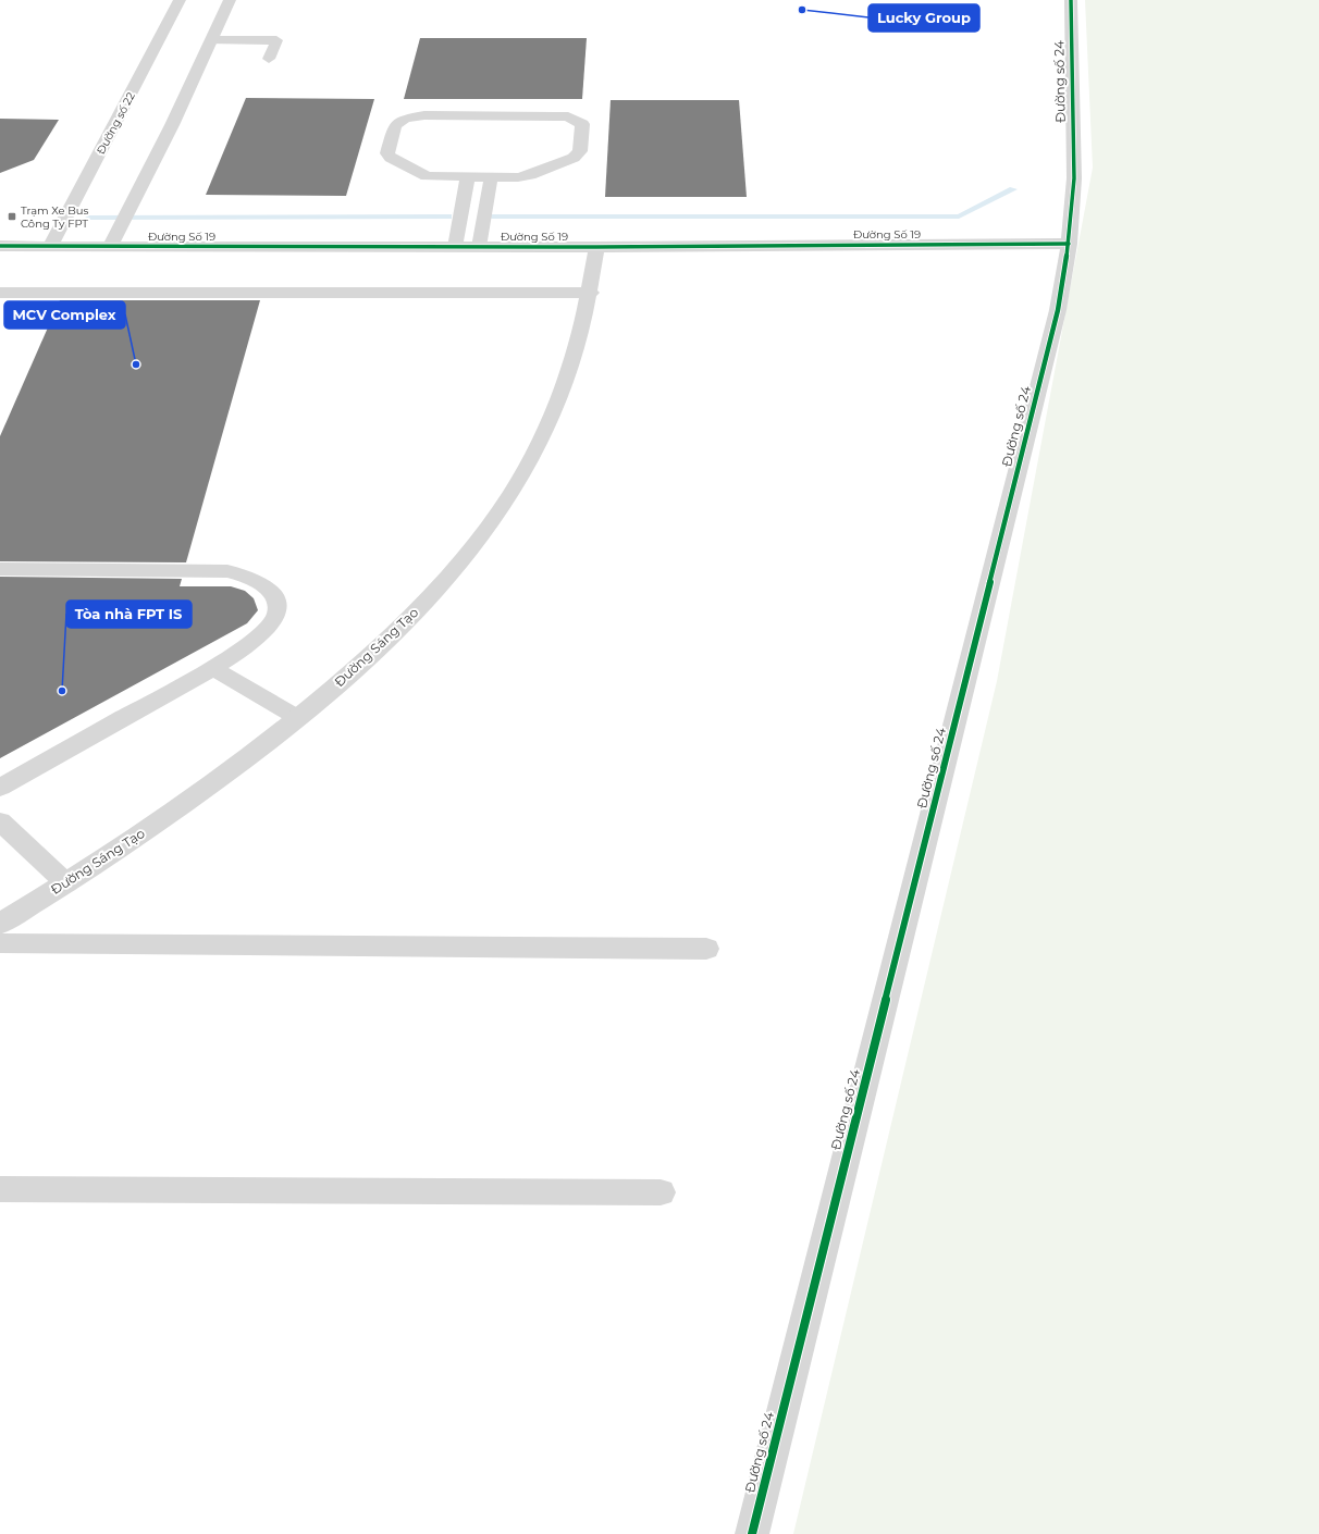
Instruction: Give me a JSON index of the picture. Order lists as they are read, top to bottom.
{
  "streets": {
    "street": [
      "Đường số 24",
      "Đường số 22",
      "Đường Số 19",
      "Đường Sáng Tạo"
    ]
  },
  "crossings": [
    ["Đường số 24", "Đường Số 19"],
    ["Đường số 22", "Đường Số 19"],
    ["Đường Số 19", "Đường Sáng Tạo"]
  ],
  "places": {
    "other": ["Lucky Group", "MCV Complex", "Tòa nhà FPT IS"],
    "transit": ["Trạm Xe Bus Công Ty FPT"]
  }
}
